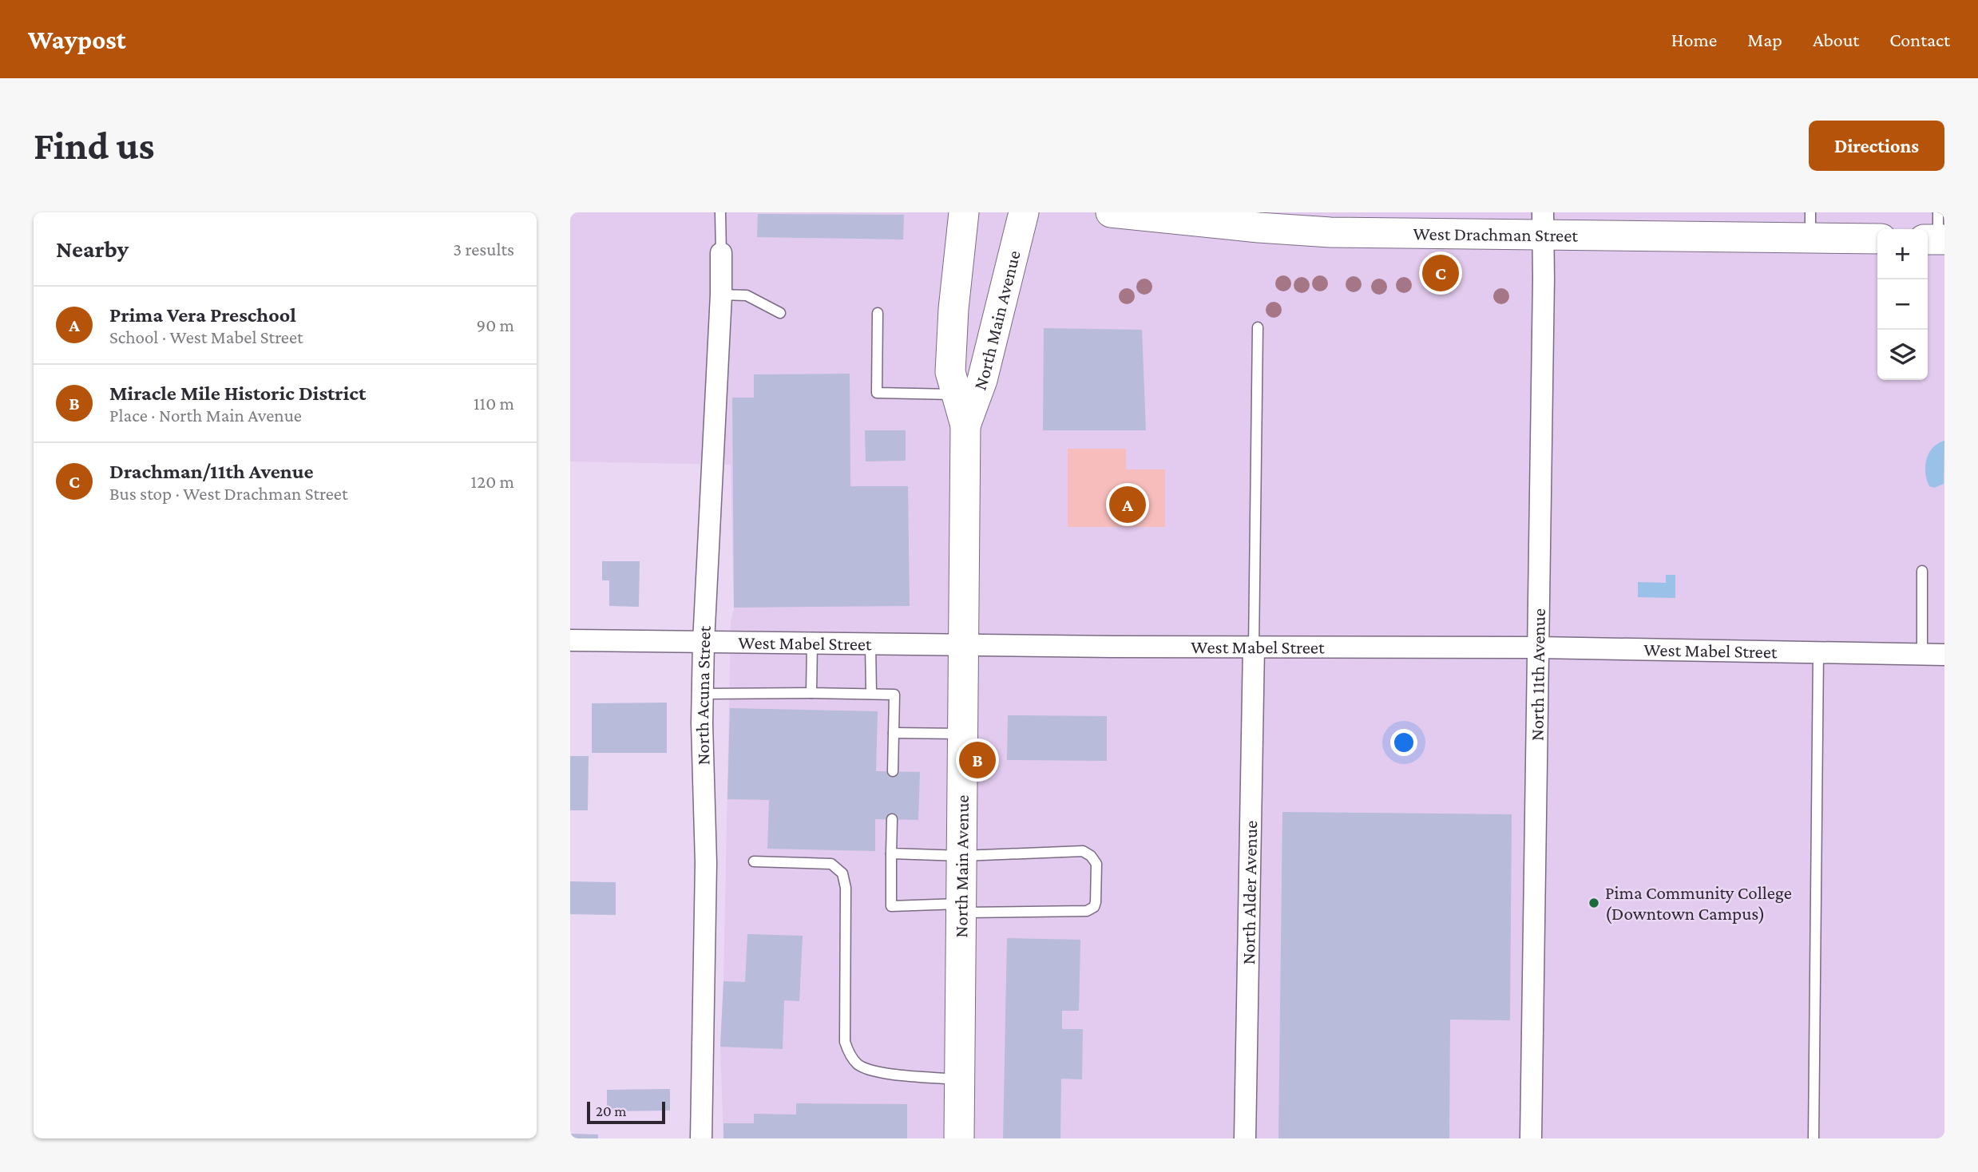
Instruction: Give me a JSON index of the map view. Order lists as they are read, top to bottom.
{
  "streets": {
    "main road": ["West Drachman Street", "North Main Avenue"],
    "street": [
      "West Mabel Street",
      "North 11th Avenue",
      "North Acuna Street",
      "North Alder Avenue"
    ]
  },
  "crossings": [
    ["West Drachman Street", "North 11th Avenue"],
    ["North Main Avenue", "West Mabel Street"],
    ["West Mabel Street", "North 11th Avenue"],
    ["West Mabel Street", "North Acuna Street"],
    ["West Mabel Street", "North Alder Avenue"]
  ],
  "places": ["Pima Community College (Downtown Campus)"],
  "scale_bar": "20 m",
  "page": {
    "header": "Waypost",
    "nav": [
      "Home",
      "Map",
      "About",
      "Contact"
    ],
    "buttons": "Directions",
    "title": "Find us",
    "heading": ["Nearby", "3 results"],
    "map_buttons": ["+", "−"],
    "pins": ["C", "A", "B"],
    "list": [
      {
        "mark": "A",
        "name": "Prima Vera Preschool",
        "note": "School · West Mabel Street",
        "value": "90 m"
      },
      {
        "mark": "B",
        "name": "Miracle Mile Historic District",
        "note": "Place · North Main Avenue",
        "value": "110 m"
      },
      {
        "mark": "C",
        "name": "Drachman/11th Avenue",
        "note": "Bus stop · West Drachman Street",
        "value": "120 m"
      }
    ],
    "scale": "20 m"
  }
}
